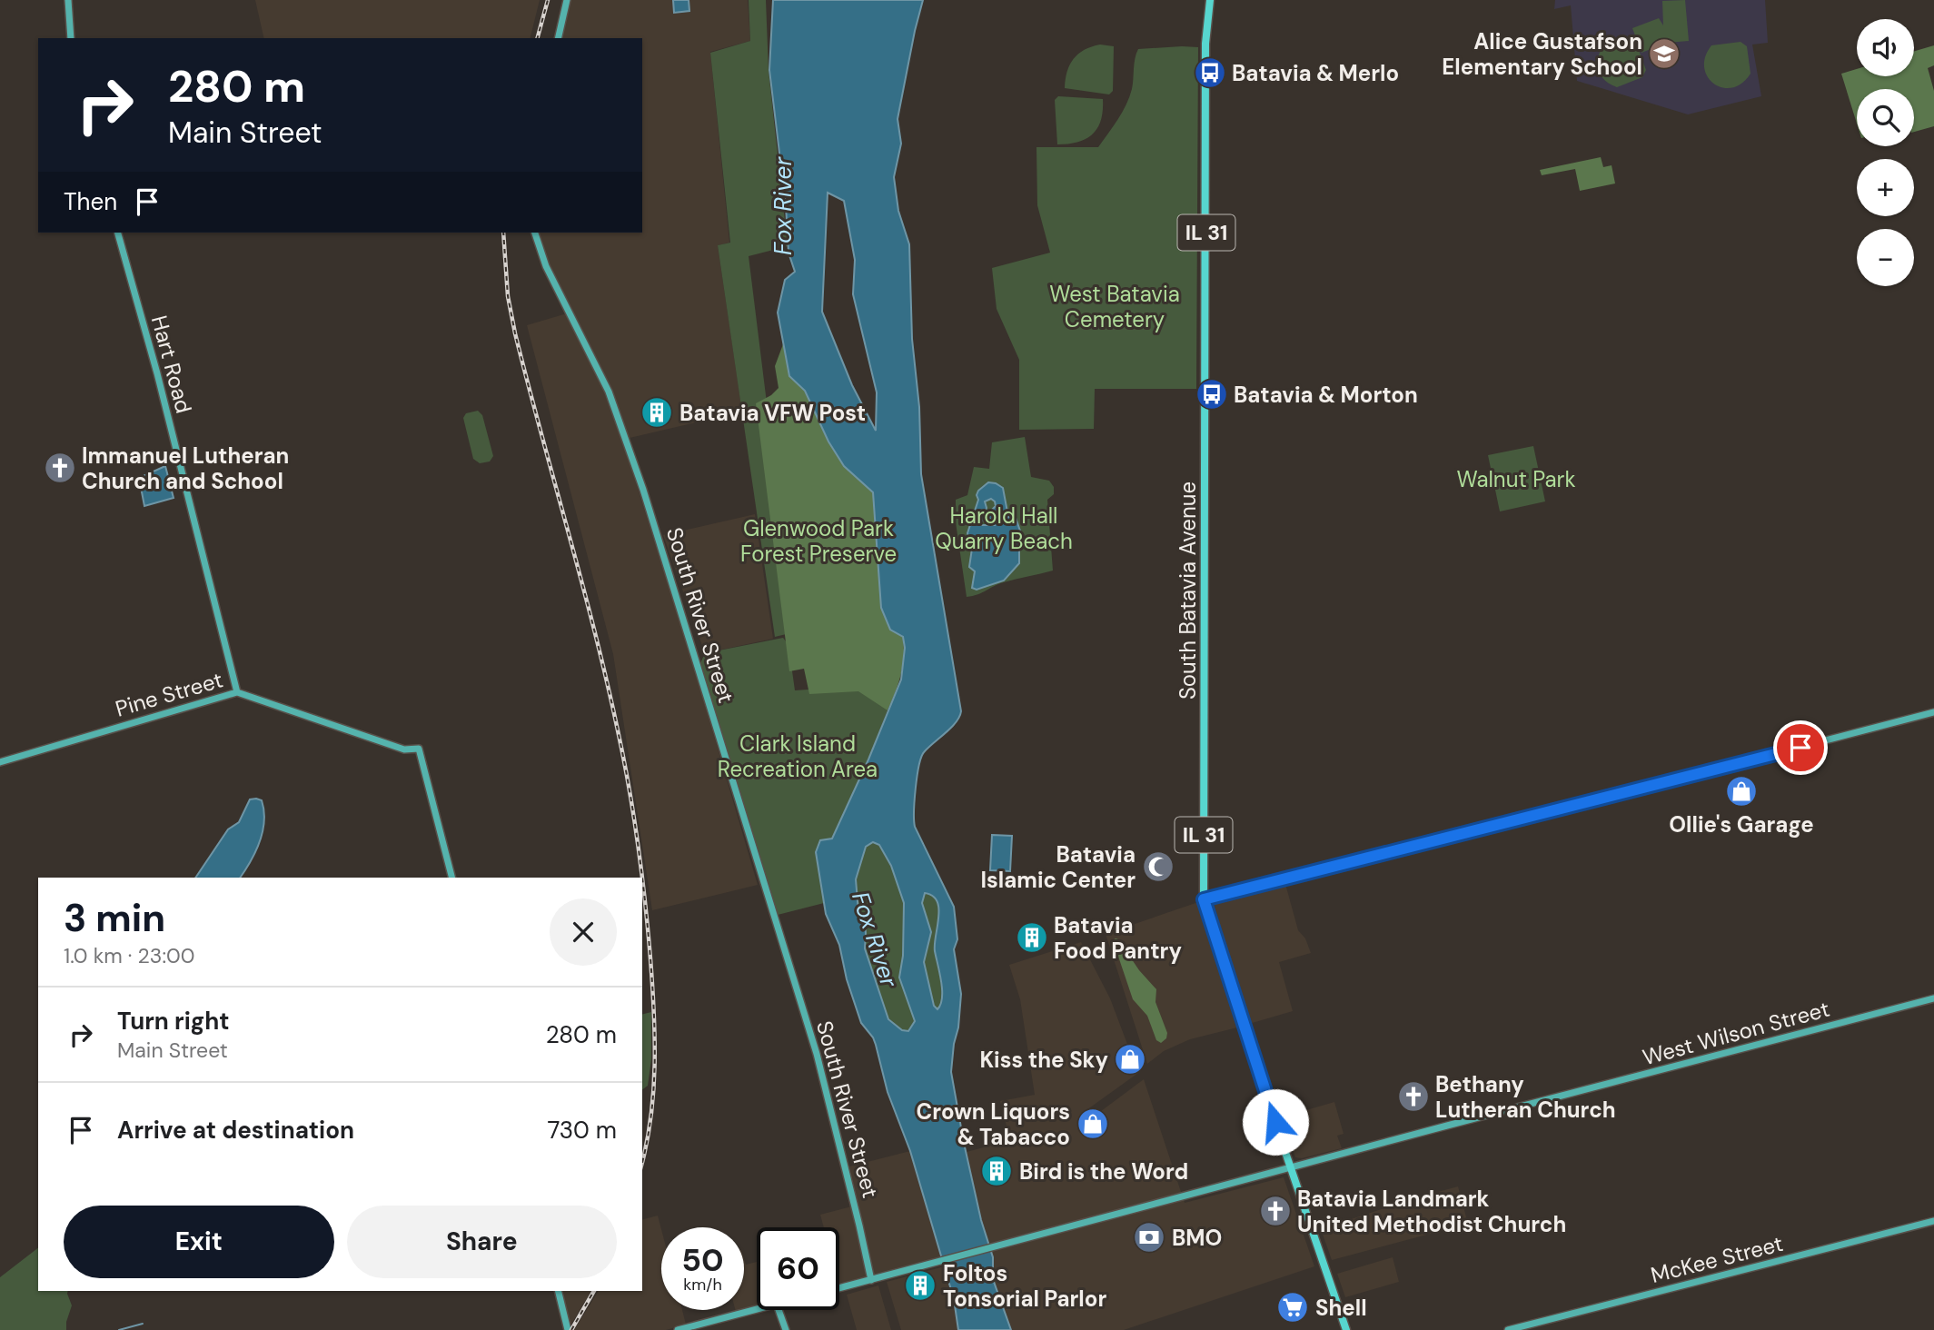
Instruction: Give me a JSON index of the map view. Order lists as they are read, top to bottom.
{
  "streets": {
    "main road": [
      "IL 31",
      "Hart Road",
      "South Batavia Avenue",
      "South River Street",
      "Pine Street",
      "West Wilson Street",
      "McKee Street"
    ]
  },
  "crossings": [
    ["IL 31", "South Batavia Avenue"],
    ["IL 31", "West Wilson Street"],
    ["Hart Road", "Pine Street"],
    ["South Batavia Avenue", "West Wilson Street"],
    ["South River Street", "West Wilson Street"]
  ],
  "water": ["Fox River"],
  "parks": [
    "West Batavia Cemetery",
    "Walnut Park",
    "Harold Hall Quarry Beach",
    "Glenwood Park Forest Preserve",
    "Clark Island Recreation Area"
  ],
  "places": {
    "school or university": ["Alice Gustafson Elementary School"],
    "bus stop": ["Batavia & Merlo", "Batavia & Morton"],
    "building": [
      "Batavia VFW Post",
      "Batavia Food Pantry",
      "Bird is the Word",
      "Foltos Tonsorial Parlor"
    ],
    "church": ["Immanuel Lutheran Church and School", "Bethany Lutheran Church", "Batavia Landmark United Methodist Church"],
    "shop": ["Ollie's Garage", "Kiss the Sky", "Crown Liquors & Tabacco"],
    "mosque": ["Batavia Islamic Center"],
    "bank": ["BMO"],
    "supermarket": ["Shell"]
  },
  "page": {
    "map_buttons": ["+", "−"],
    "turn": ["280 m", "Main Street"],
    "then": "Then",
    "heading": ["3 min", "1.0 km · 23:00"],
    "list": [
      {
        "name": "Turn right",
        "note": "Main Street",
        "value": "280 m"
      },
      {
        "name": "Arrive at destination",
        "value": "730 m"
      }
    ],
    "buttons": ["Exit", "Share"],
    "speed": "50 km/h",
    "limit": "60"
  }
}
